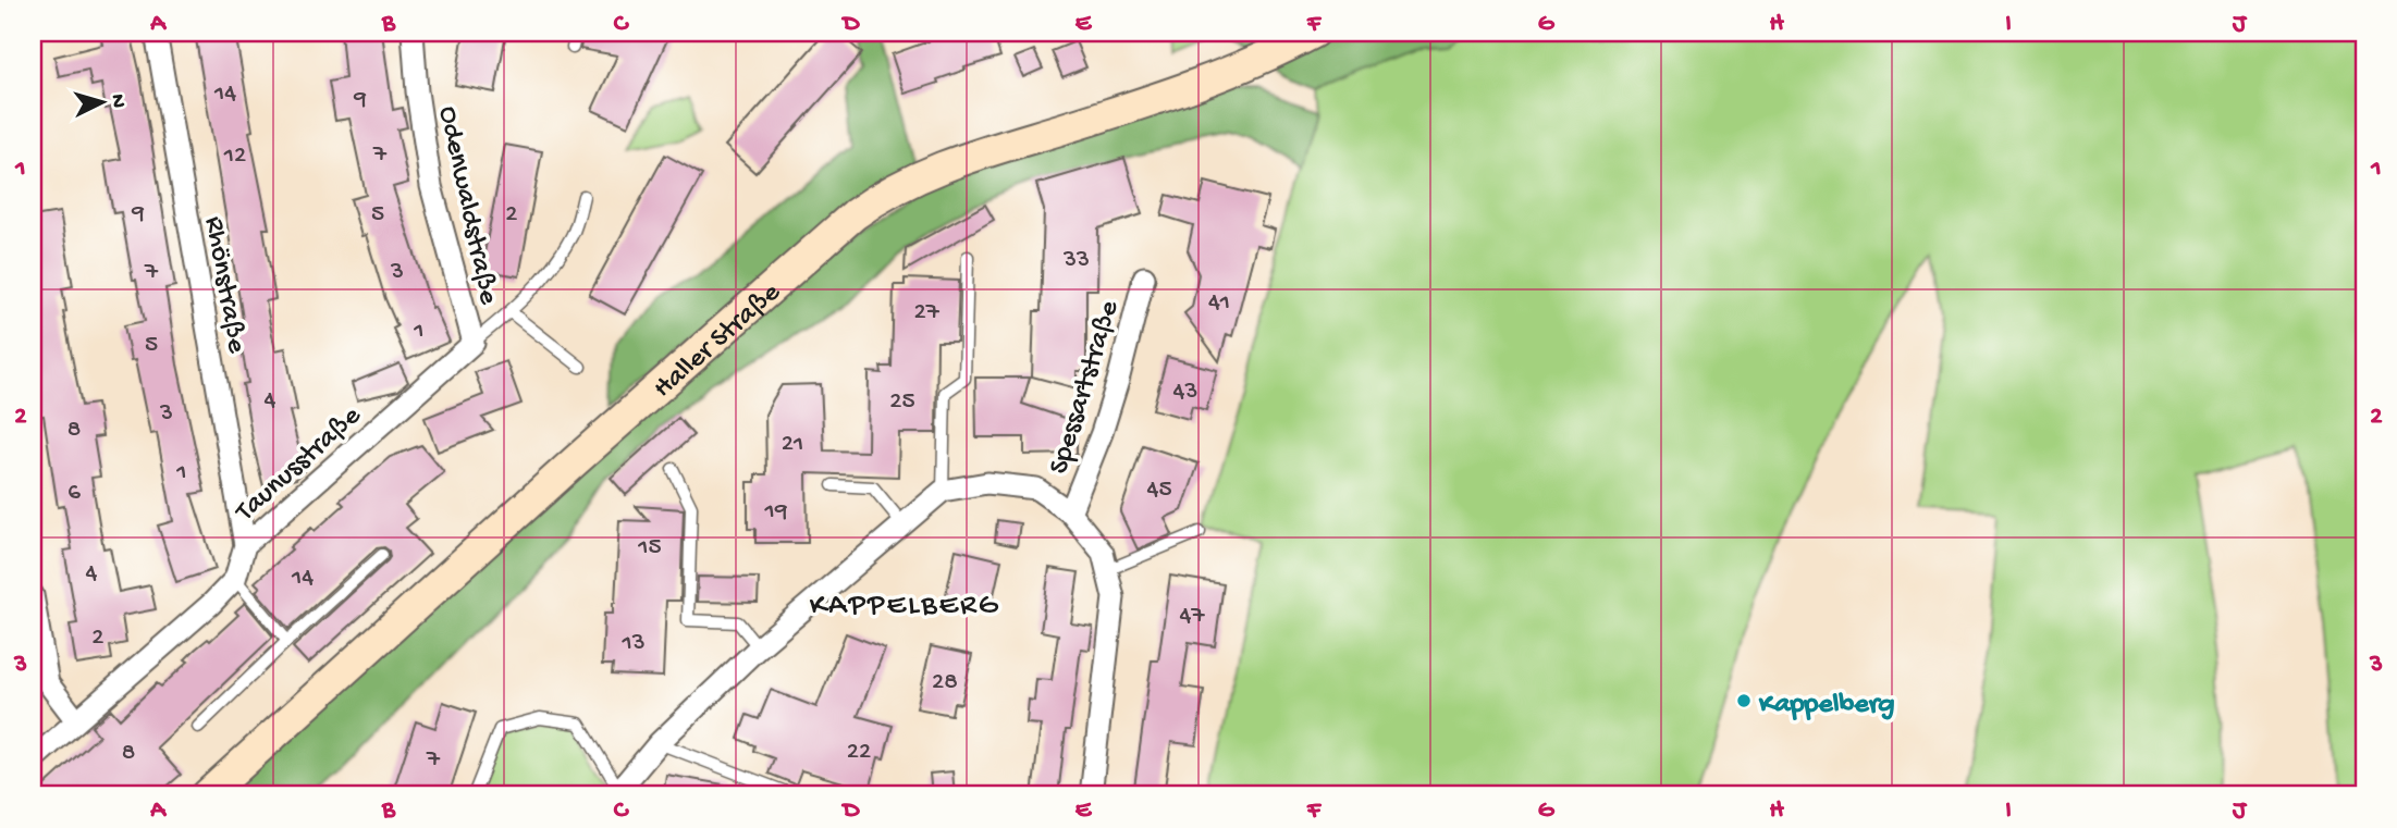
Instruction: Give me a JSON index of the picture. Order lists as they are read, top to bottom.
{
  "streets": {
    "main road": ["Haller Straße"],
    "street": [
      "Odenwaldstraße",
      "Rhönstraße",
      "Spessartstraße",
      "Taunusstraße"
    ]
  },
  "crossings": [
    ["Odenwaldstraße", "Taunusstraße"],
    ["Rhönstraße", "Taunusstraße"]
  ],
  "districts": ["KAPPELBERG"],
  "places": ["Kappelberg"],
  "house_numbers": [
    "14",
    "9",
    "7",
    "12",
    "9",
    "5",
    "2",
    "33",
    "7",
    "3",
    "41",
    "27",
    "1",
    "5",
    "43",
    "4",
    "25",
    "3",
    "8",
    "21",
    "1",
    "45",
    "6",
    "19",
    "15",
    "4",
    "14",
    "47",
    "2",
    "13",
    "28",
    "22",
    "8",
    "7"
  ],
  "north": "right",
  "grid": {
    "columns": [
      "A",
      "B",
      "C",
      "D",
      "E",
      "F",
      "G",
      "H",
      "I",
      "J"
    ],
    "rows": ["1", "2", "3"]
  }
}
